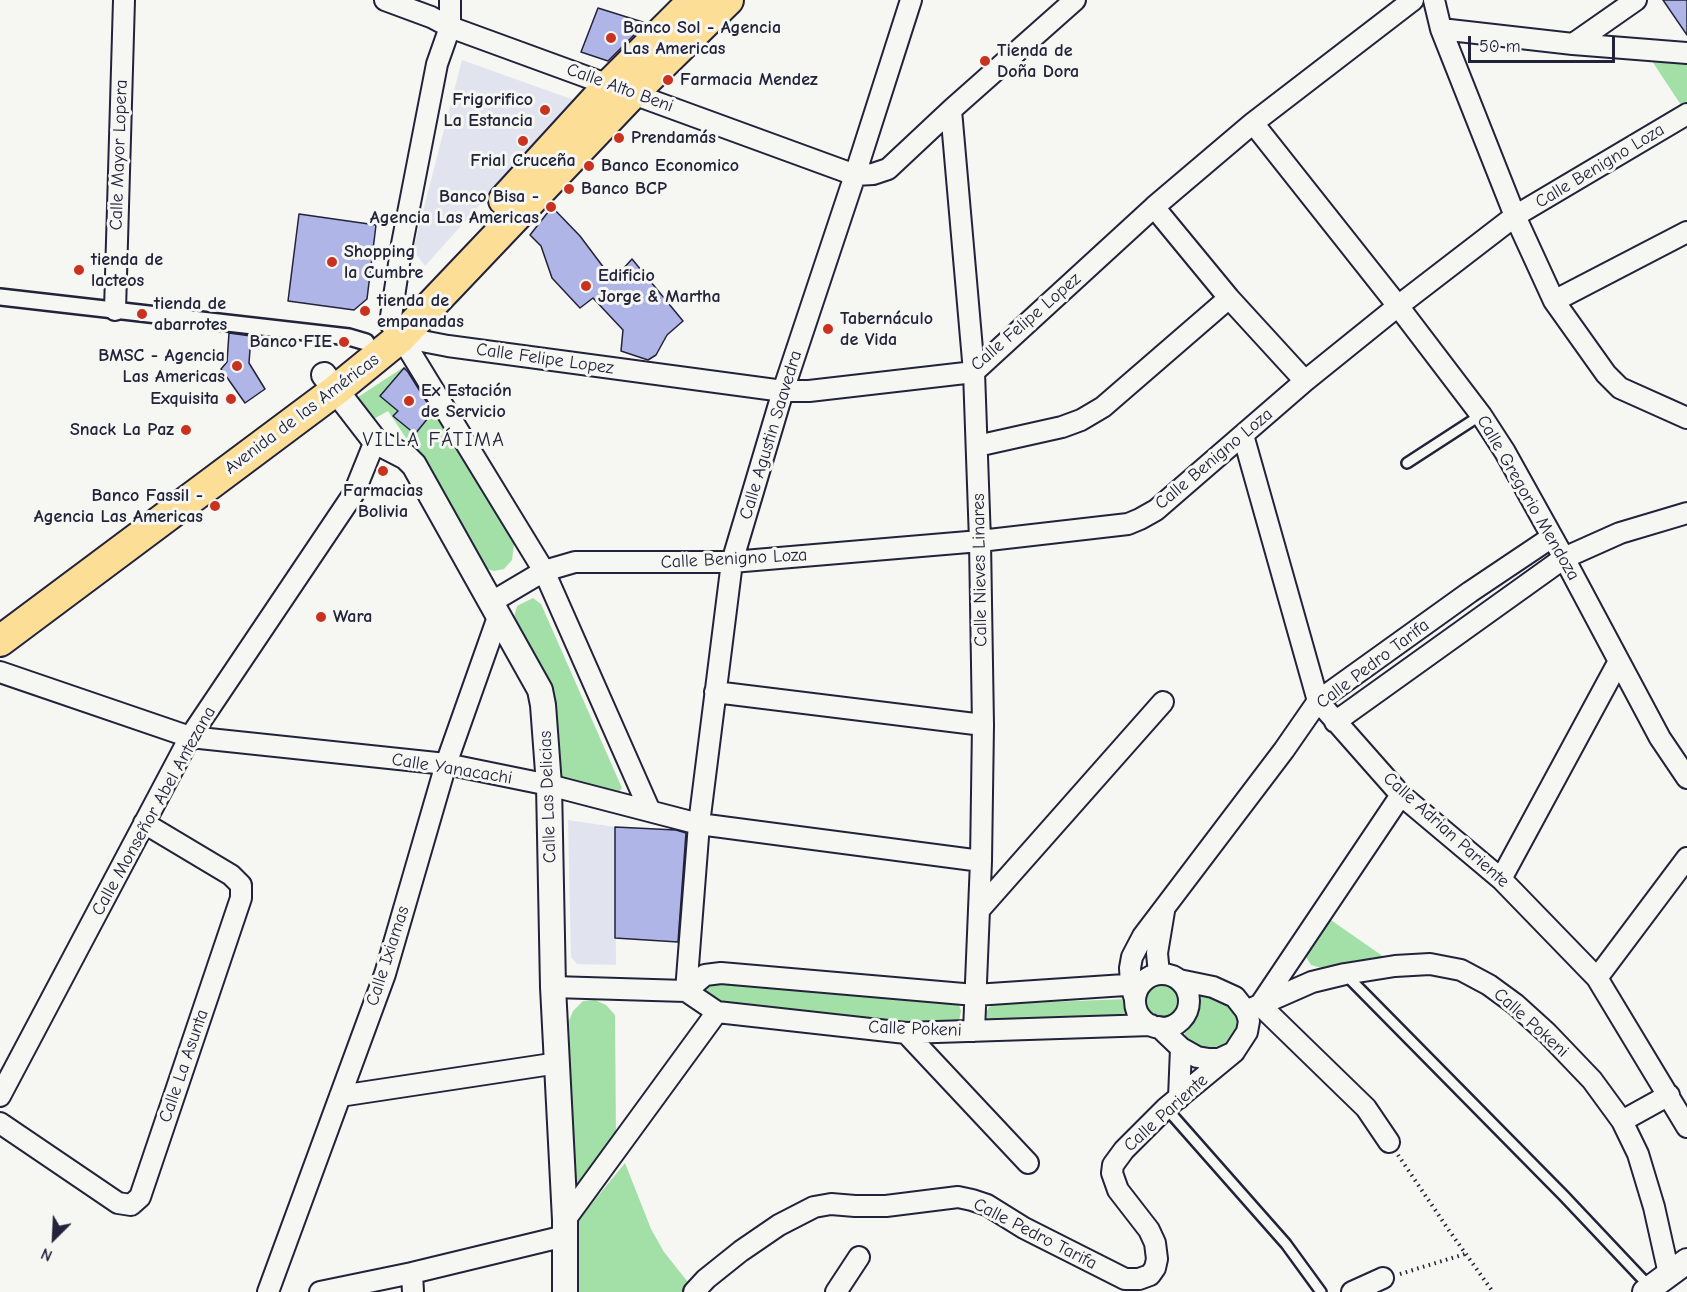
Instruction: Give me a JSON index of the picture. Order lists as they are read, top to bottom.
{
  "streets": {
    "main road": ["Avenida de las Américas"],
    "street": [
      "Calle Alto Beni",
      "Calle Mayor Lopera",
      "Calle Benigno Loza",
      "Calle Felipe Lopez",
      "Calle Agustin Saavedra",
      "Calle Gregorio Mendoza",
      "Calle Nieves Linares",
      "Calle Pedro Tarifa",
      "Calle Yanacachi",
      "Calle Las Delicias",
      "Calle Monseñor Abel Antezana",
      "Calle Adrian Pariente",
      "Calle Ixiamas",
      "Calle Pokeni",
      "Calle La Asunta",
      "Calle Pariente"
    ]
  },
  "crossings": [
    ["Calle Alto Beni", "Avenida de las Américas"],
    ["Calle Alto Beni", "Calle Agustin Saavedra"],
    ["Calle Benigno Loza", "Calle Agustin Saavedra"],
    ["Calle Benigno Loza", "Calle Gregorio Mendoza"],
    ["Calle Benigno Loza", "Calle Nieves Linares"],
    ["Calle Benigno Loza", "Calle Adrian Pariente"],
    ["Calle Felipe Lopez", "Avenida de las Américas"],
    ["Calle Felipe Lopez", "Calle Agustin Saavedra"],
    ["Calle Felipe Lopez", "Calle Gregorio Mendoza"],
    ["Calle Felipe Lopez", "Calle Nieves Linares"],
    ["Avenida de las Américas", "Calle Yanacachi"],
    ["Avenida de las Américas", "Calle Las Delicias"],
    ["Calle Agustin Saavedra", "Calle Yanacachi"],
    ["Calle Agustin Saavedra", "Calle Pokeni"],
    ["Calle Gregorio Mendoza", "Calle Pedro Tarifa"],
    ["Calle Nieves Linares", "Calle Yanacachi"],
    ["Calle Nieves Linares", "Calle Pokeni"],
    ["Calle Pedro Tarifa", "Calle Adrian Pariente"],
    ["Calle Pedro Tarifa", "Calle Pokeni"],
    ["Calle Pedro Tarifa", "Calle Pariente"],
    ["Calle Yanacachi", "Calle Las Delicias"],
    ["Calle Yanacachi", "Calle Monseñor Abel Antezana"],
    ["Calle Yanacachi", "Calle Ixiamas"],
    ["Calle Las Delicias", "Calle Monseñor Abel Antezana"],
    ["Calle Las Delicias", "Calle Ixiamas"],
    ["Calle Monseñor Abel Antezana", "Calle La Asunta"]
  ],
  "districts": ["VILLA FÁTIMA"],
  "places": [
    "Banco Sol - Agencia Las Americas",
    "Tienda de Doña Dora",
    "Farmacia Mendez",
    "Frigorifico La Estancia",
    "Prendamás",
    "Frial Cruceña",
    "Banco Economico",
    "Banco BCP",
    "Banco Bisa - Agencia Las Americas",
    "Shopping la Cumbre",
    "tienda de lacteos",
    "Edificio Jorge & Martha",
    "tienda de empanadas",
    "tienda de abarrotes",
    "Tabernáculo de Vida",
    "Banco FIE",
    "BMSC - Agencia Las Americas",
    "Exquisita",
    "Ex Estación de Servicio",
    "Snack La Paz",
    "Farmacias Bolivia",
    "Banco Fassil - Agencia Las Americas",
    "Wara"
  ],
  "scale_bar": "50 m",
  "north": "bottom left"
}
